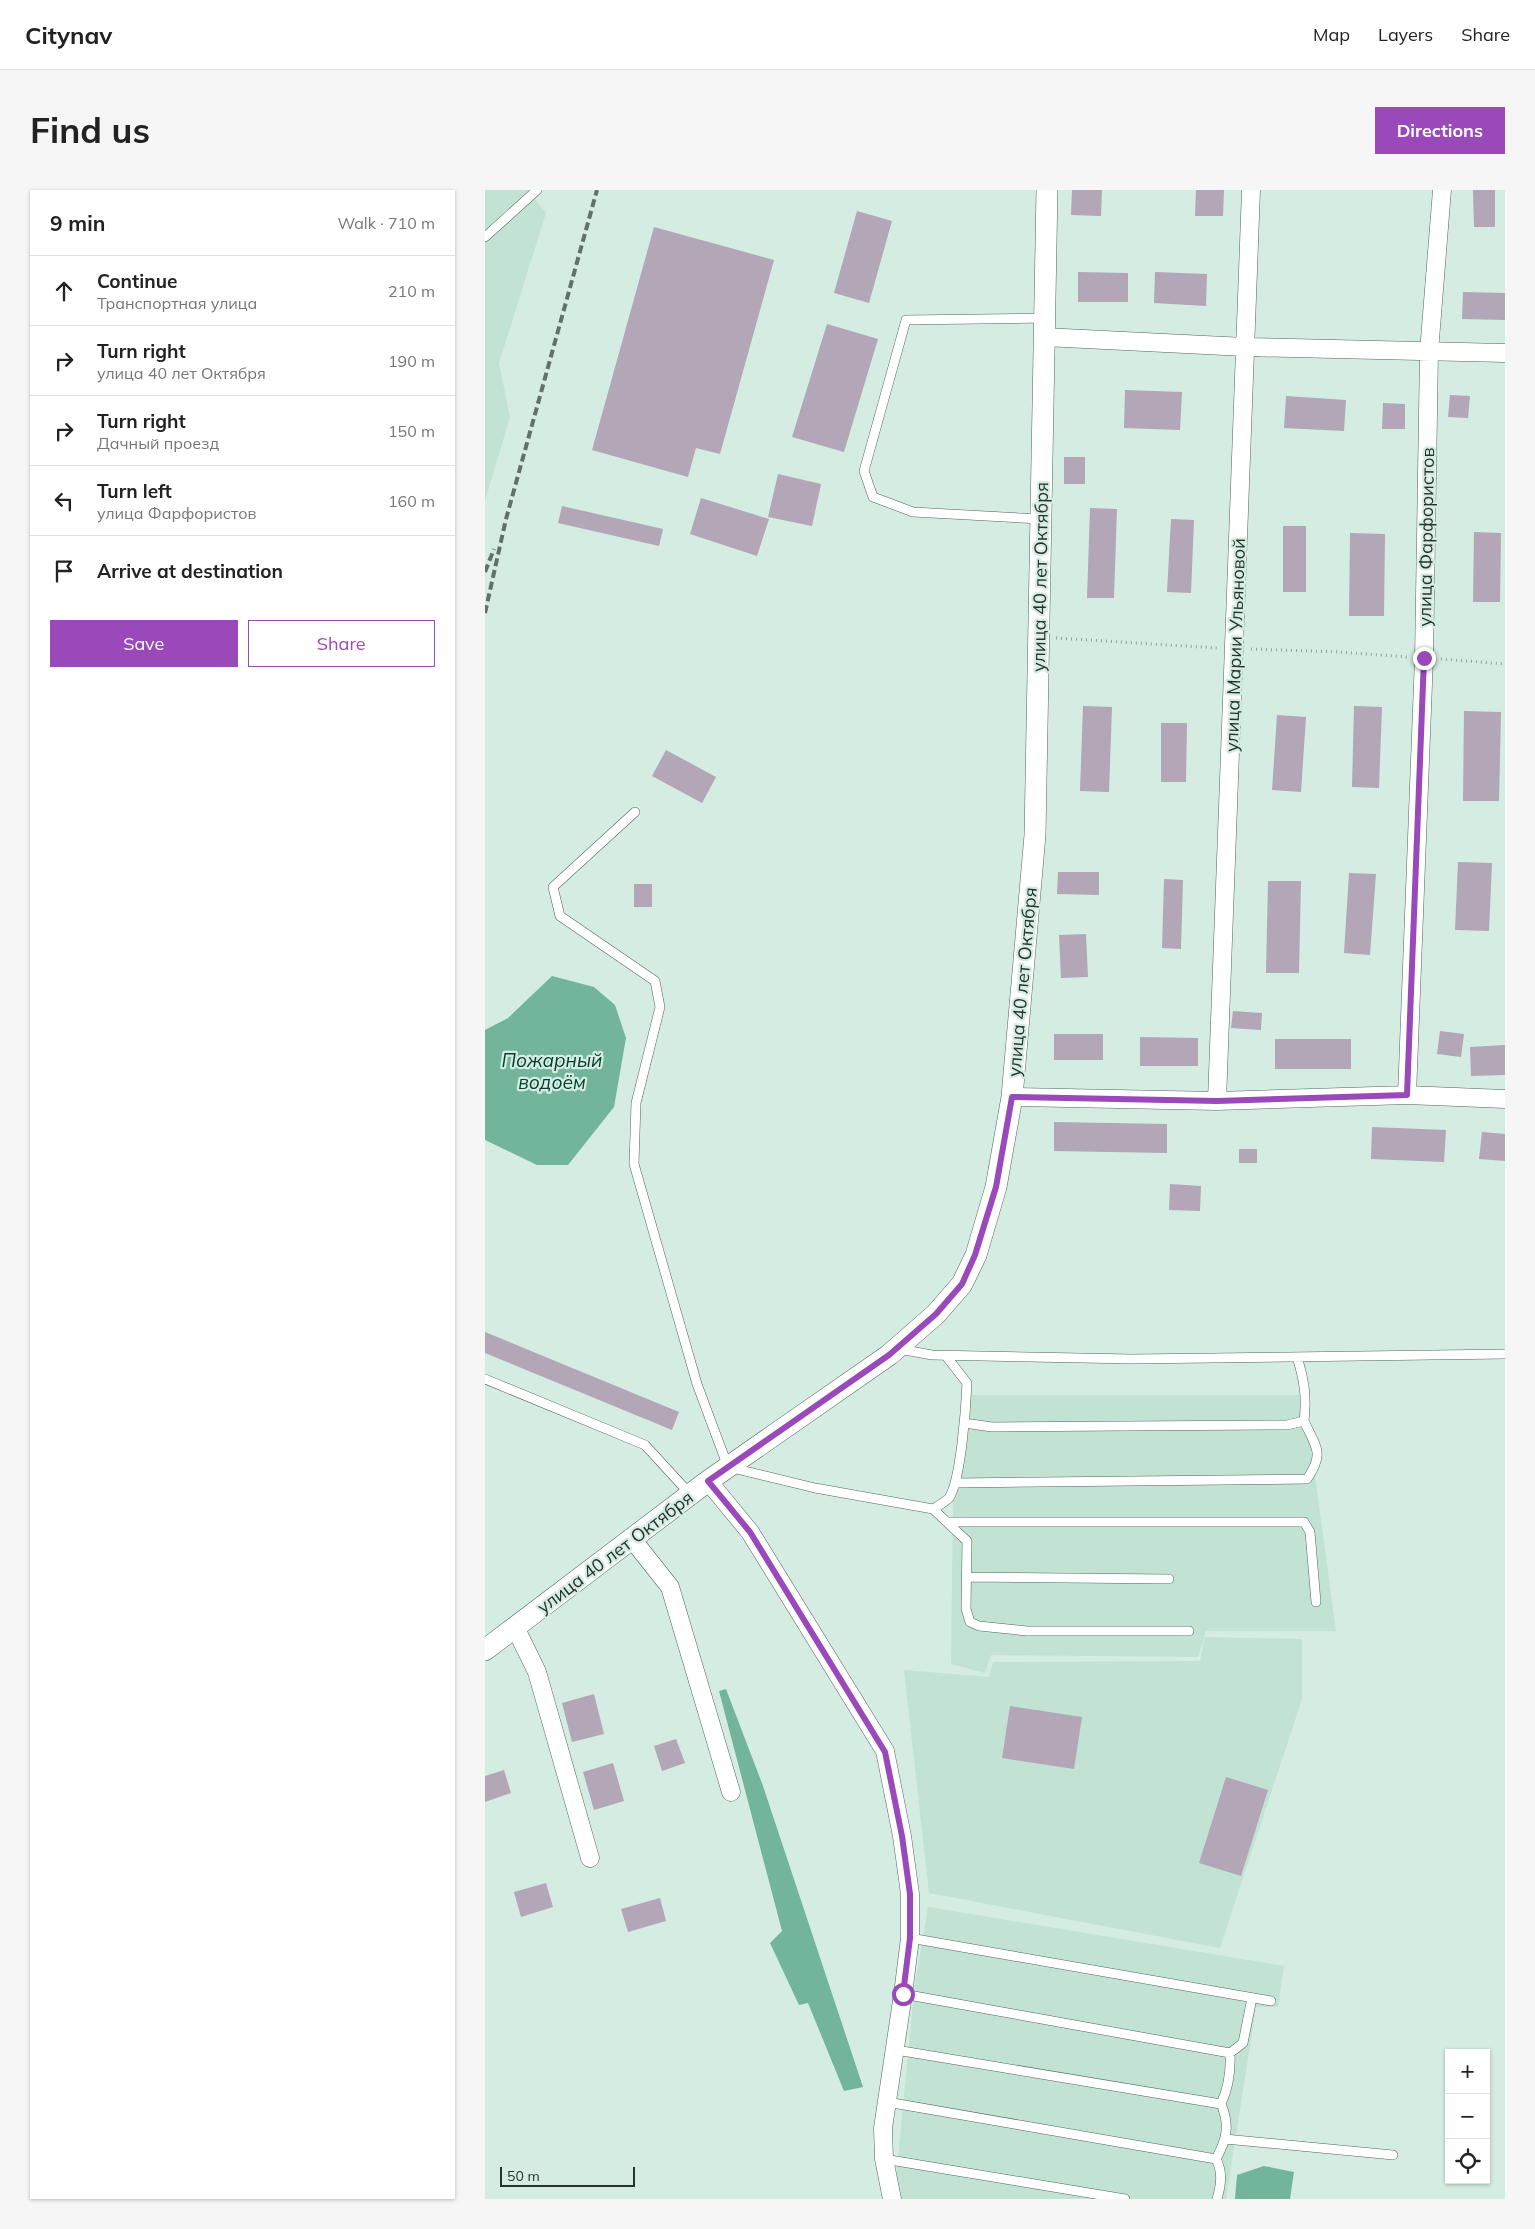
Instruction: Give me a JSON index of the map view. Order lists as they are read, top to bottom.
{
  "streets": {
    "street": ["улица Фарфористов", "улица 40 лет Октября", "улица Марии Ульяновой"]
  },
  "water": ["Пожарный водоём"],
  "scale_bar": "50 m",
  "page": {
    "header": "Citynav",
    "nav": ["Map", "Layers", "Share"],
    "buttons": [
      "Directions",
      ["Save", "Share"]
    ],
    "title": "Find us",
    "heading": ["9 min", "Walk · 710 m"],
    "list": [
      ["Continue", "Транспортная улица", "210 m"],
      ["Turn right", "улица 40 лет Октября", "190 m"],
      ["Turn right", "Дачный проезд", "150 m"],
      ["Turn left", "улица Фарфористов", "160 m"],
      "Arrive at destination"
    ],
    "map_buttons": ["+", "−"],
    "scale": "50 m"
  }
}
